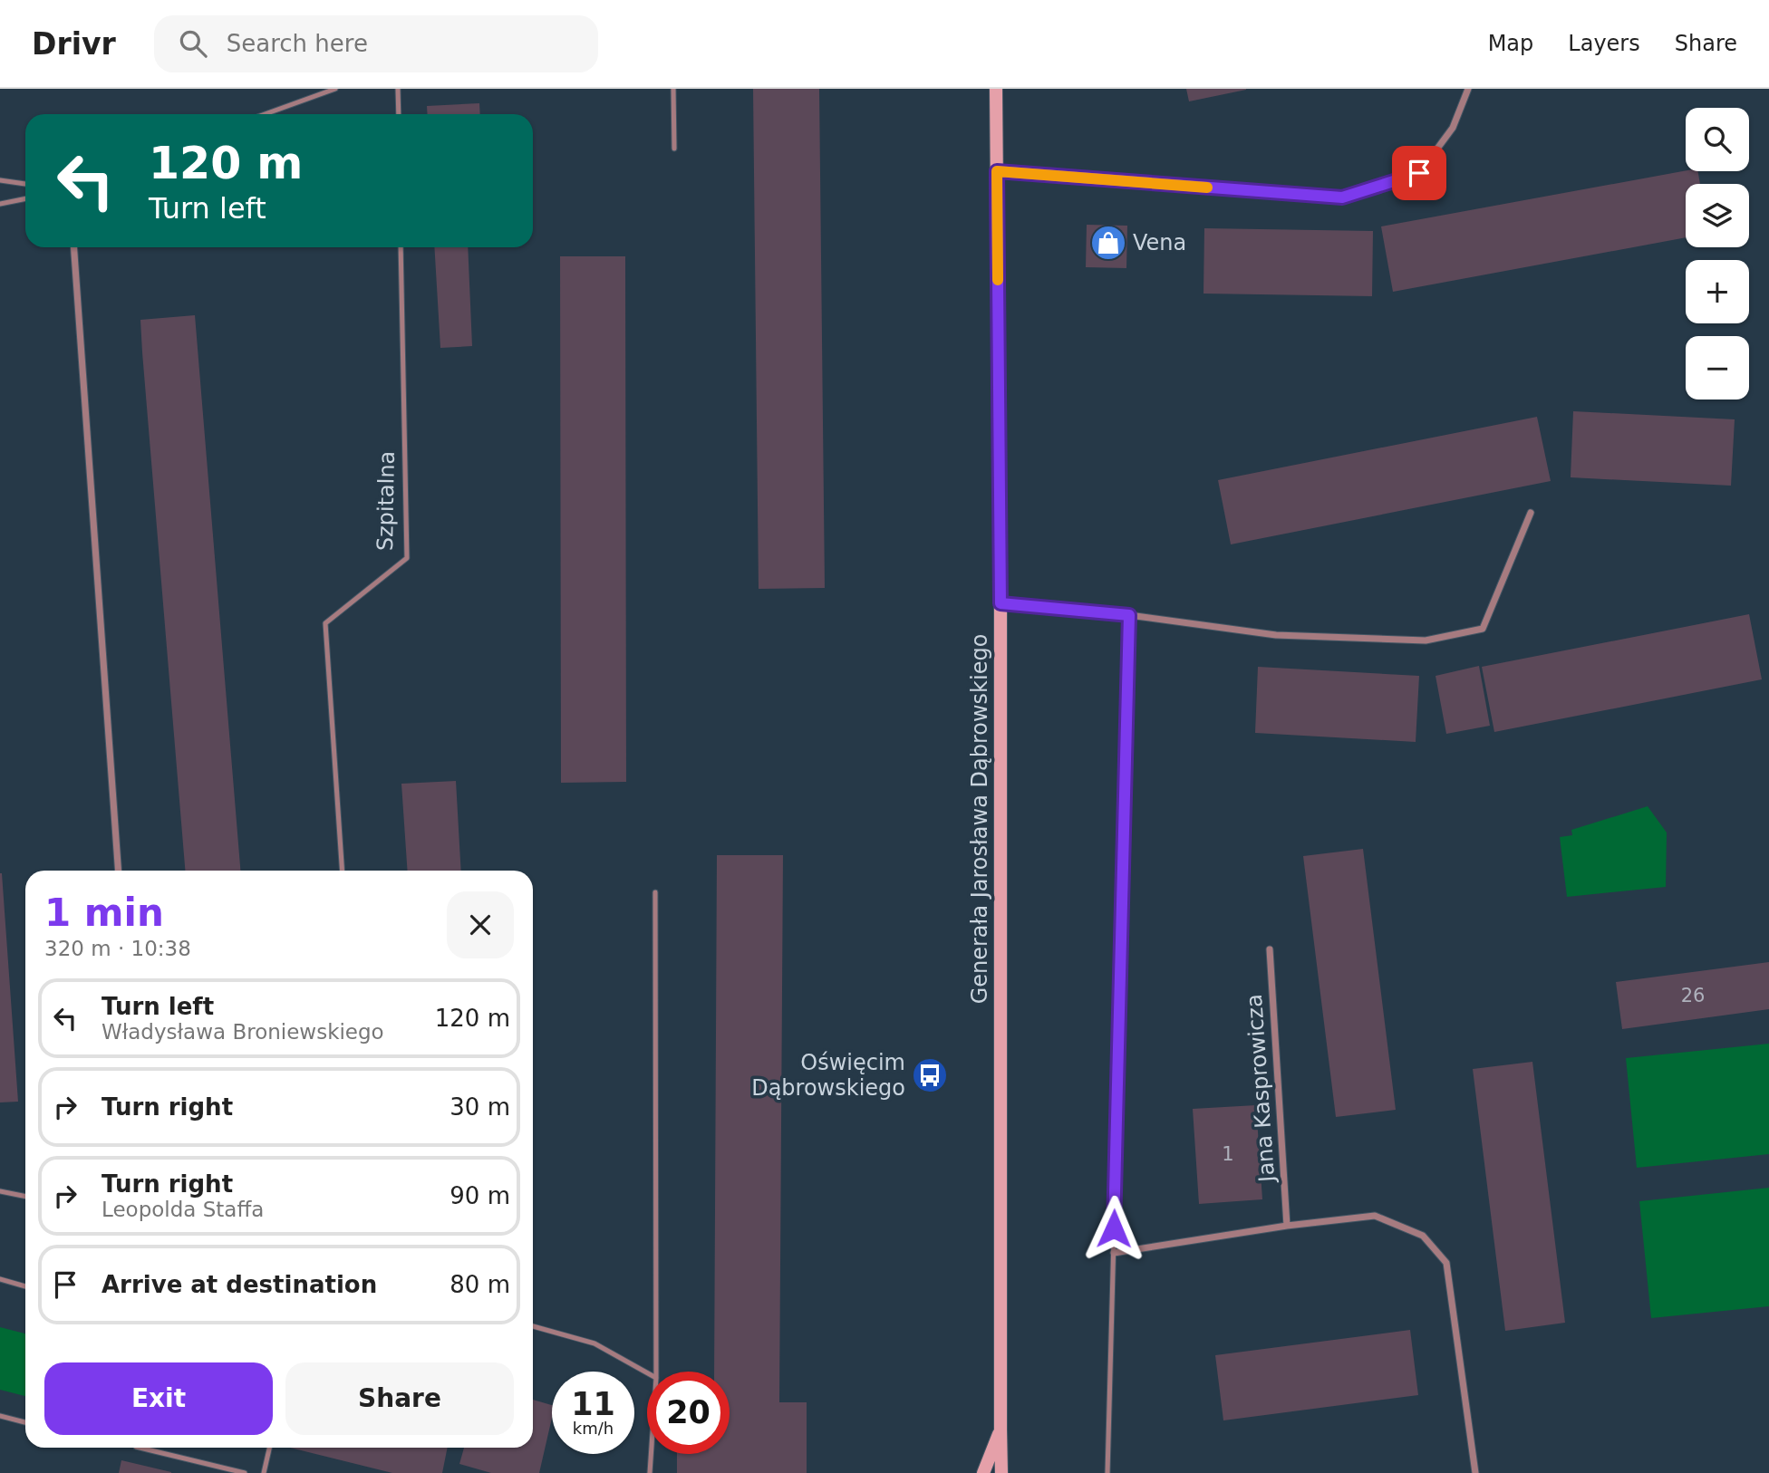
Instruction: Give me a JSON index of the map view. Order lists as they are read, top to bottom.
{
  "streets": {
    "street": ["Generała Jarosława Dąbrowskiego", "Jana Kasprowicza"],
    "lane": ["Szpitalna"]
  },
  "places": {
    "shop": ["Vena"],
    "bus stop": ["Oświęcim Dąbrowskiego"]
  },
  "house_numbers": ["26", "1"],
  "page": {
    "header": "Drivr",
    "search": "Search here",
    "nav": ["Map", "Layers", "Share"],
    "map_buttons": ["+", "−"],
    "turn": ["120 m", "Turn left"],
    "heading": ["1 min", "320 m · 10:38"],
    "list": [
      {
        "name": "Turn left",
        "note": "Władysława Broniewskiego",
        "value": "120 m"
      },
      {
        "name": "Turn right",
        "value": "30 m"
      },
      {
        "name": "Turn right",
        "note": "Leopolda Staffa",
        "value": "90 m"
      },
      {
        "name": "Arrive at destination",
        "value": "80 m"
      }
    ],
    "buttons": ["Exit", "Share"],
    "speed": "11 km/h",
    "limit": "20"
  }
}
